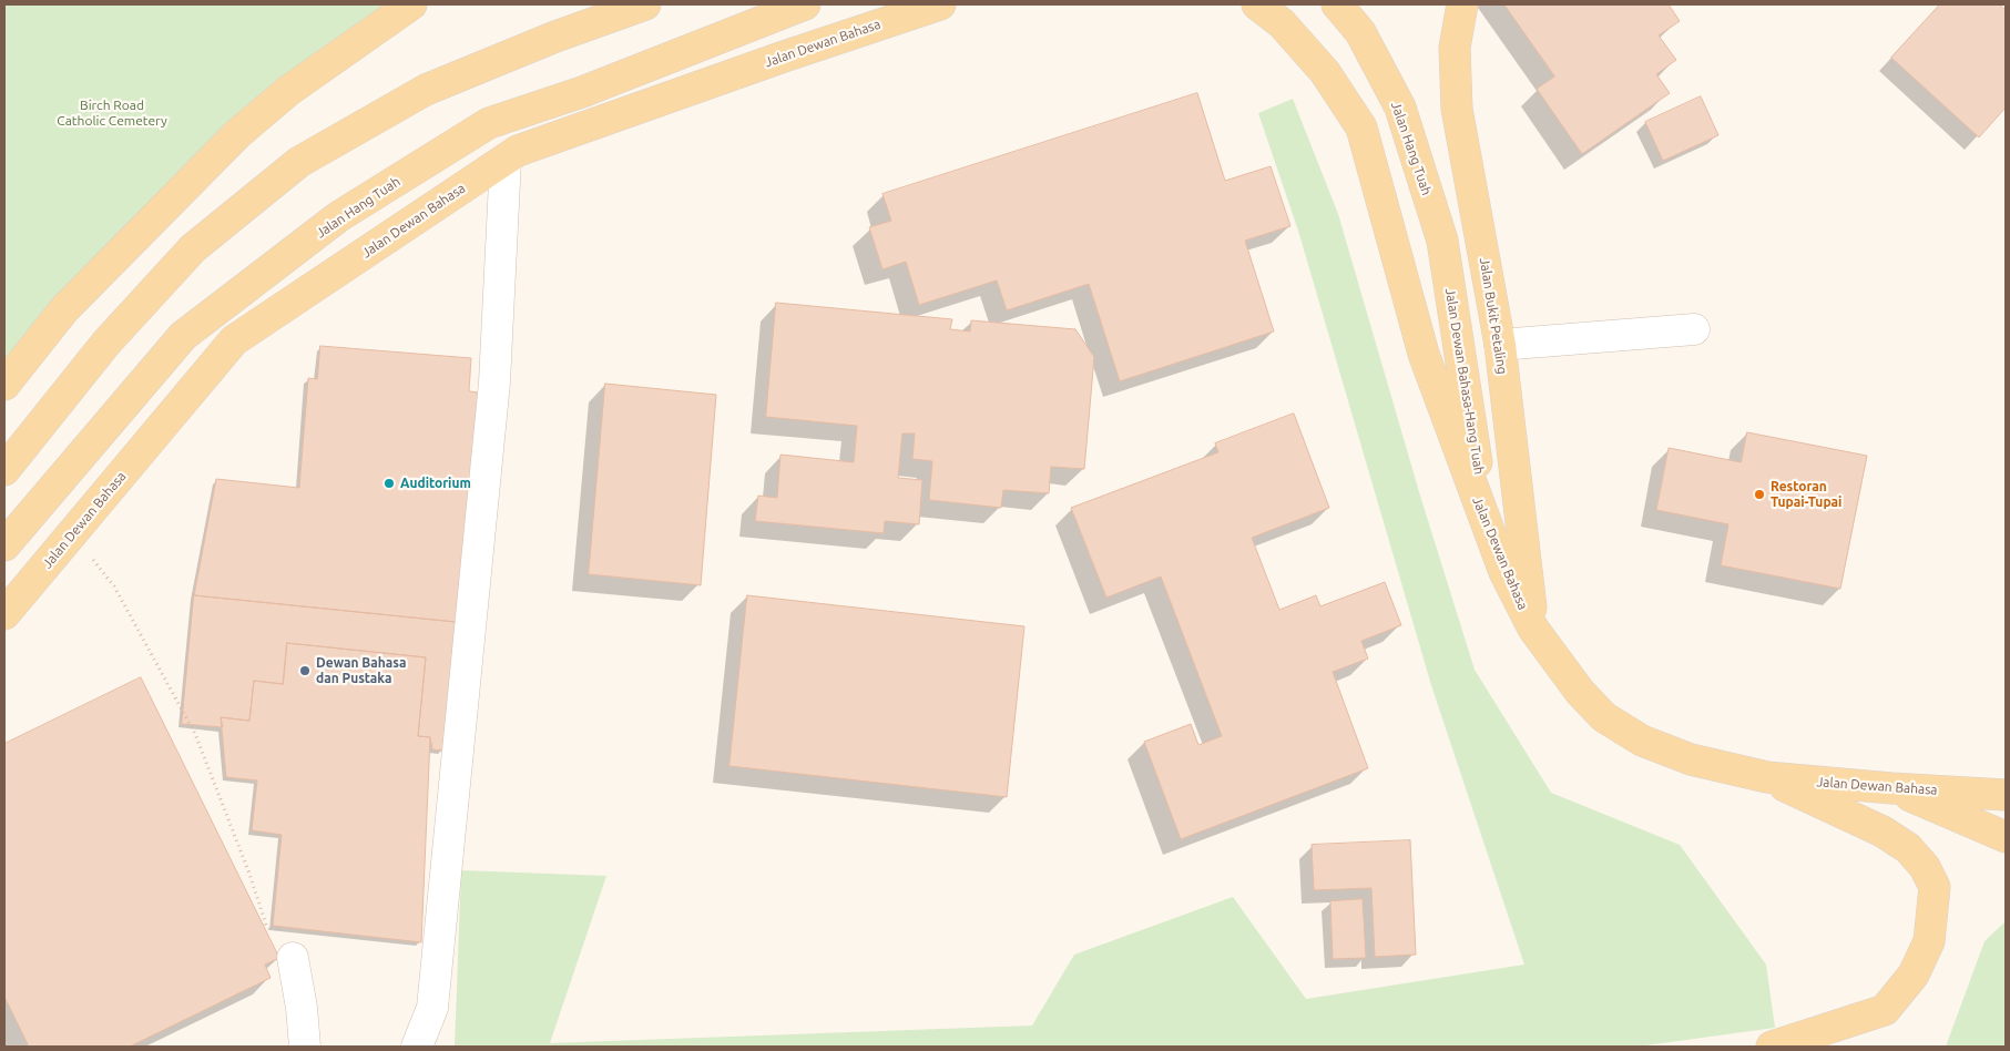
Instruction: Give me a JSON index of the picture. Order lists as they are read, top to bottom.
{
  "streets": {
    "main road": [
      "Jalan Dewan Bahasa",
      "Jalan Hang Tuah",
      "Jalan Bukit Petaling",
      "Jalan Dewan Bahasa-Hang Tuah"
    ]
  },
  "crossings": [
    ["Jalan Dewan Bahasa", "Jalan Bukit Petaling"],
    ["Jalan Dewan Bahasa", "Jalan Dewan Bahasa-Hang Tuah"],
    ["Jalan Hang Tuah", "Jalan Dewan Bahasa-Hang Tuah"]
  ],
  "parks": ["Birch Road Catholic Cemetery"],
  "places": ["Auditorium", "Restoran Tupai-Tupai", "Dewan Bahasa dan Pustaka"]
}
